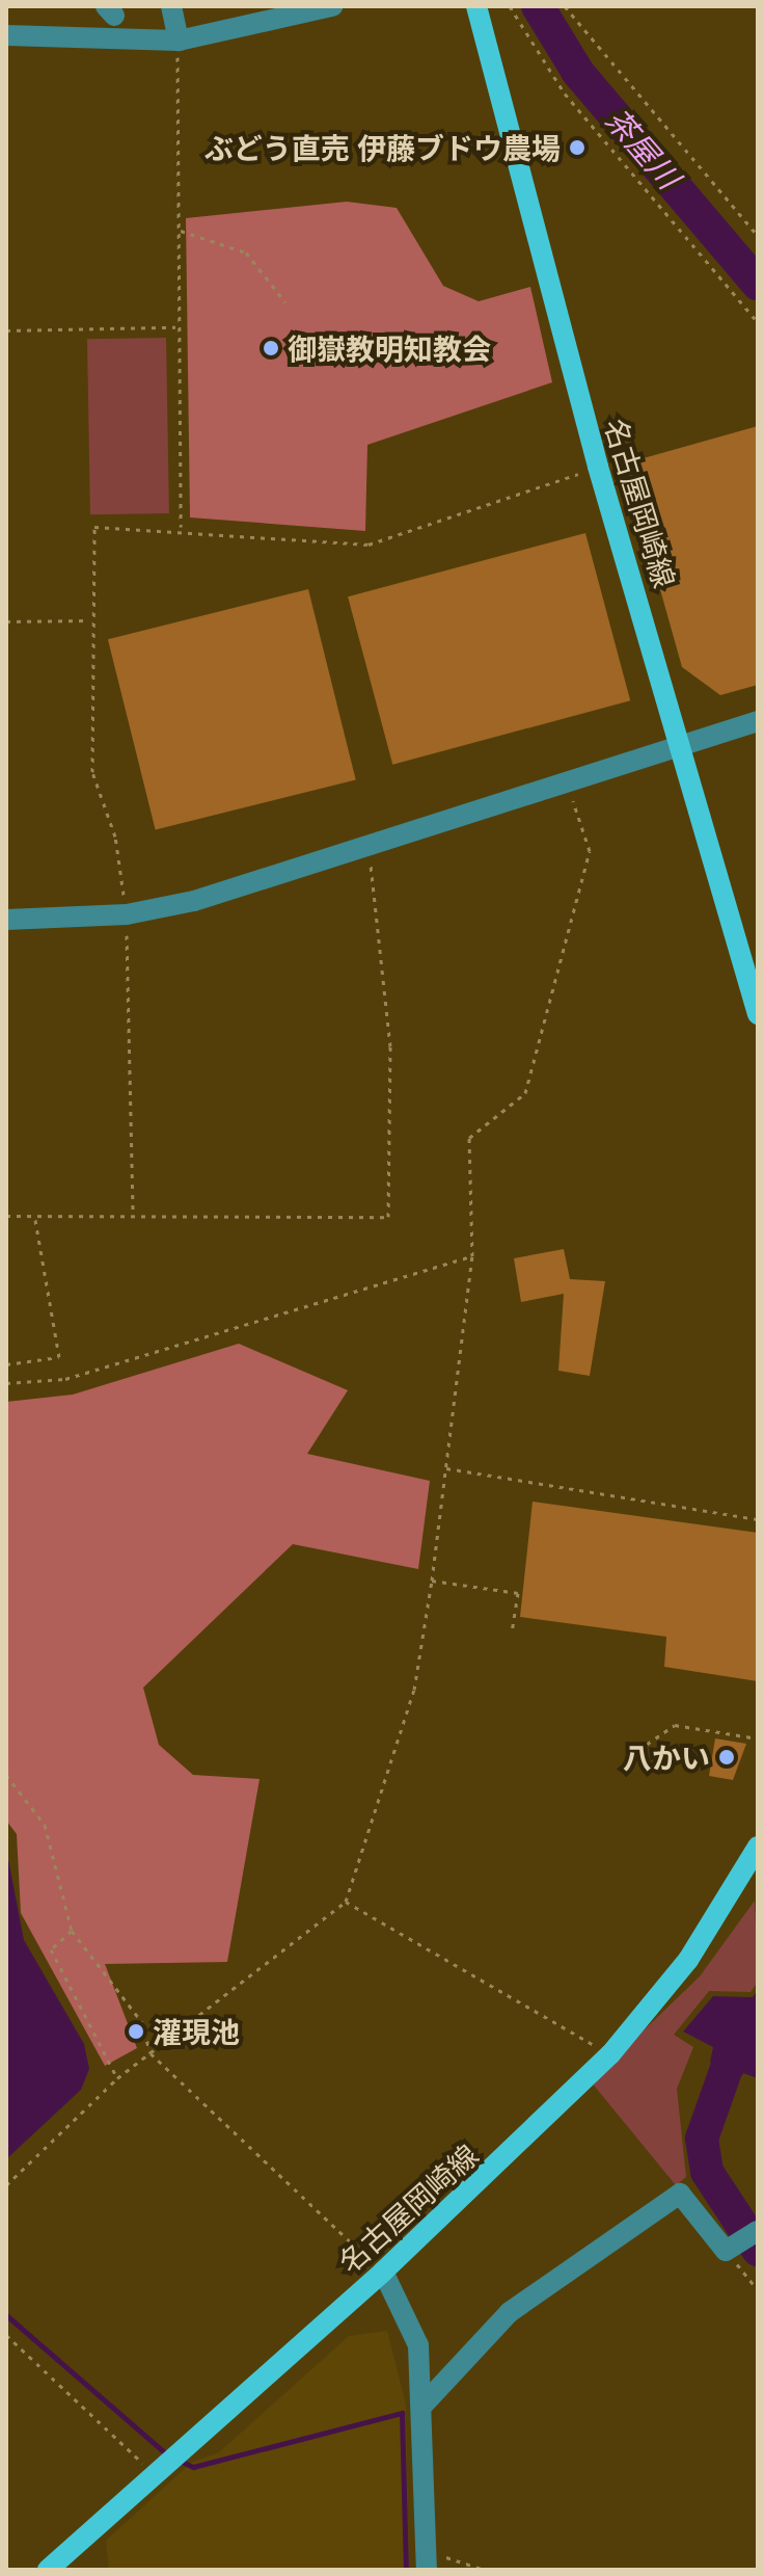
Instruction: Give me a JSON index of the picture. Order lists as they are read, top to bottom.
{
  "streets": {
    "main road": ["名古屋岡崎線"]
  },
  "water": ["茶屋川"],
  "places": [
    "ぶどう直売 伊藤ブドウ農場",
    "御嶽教明知教会",
    "八かい",
    "灌現池"
  ]
}
